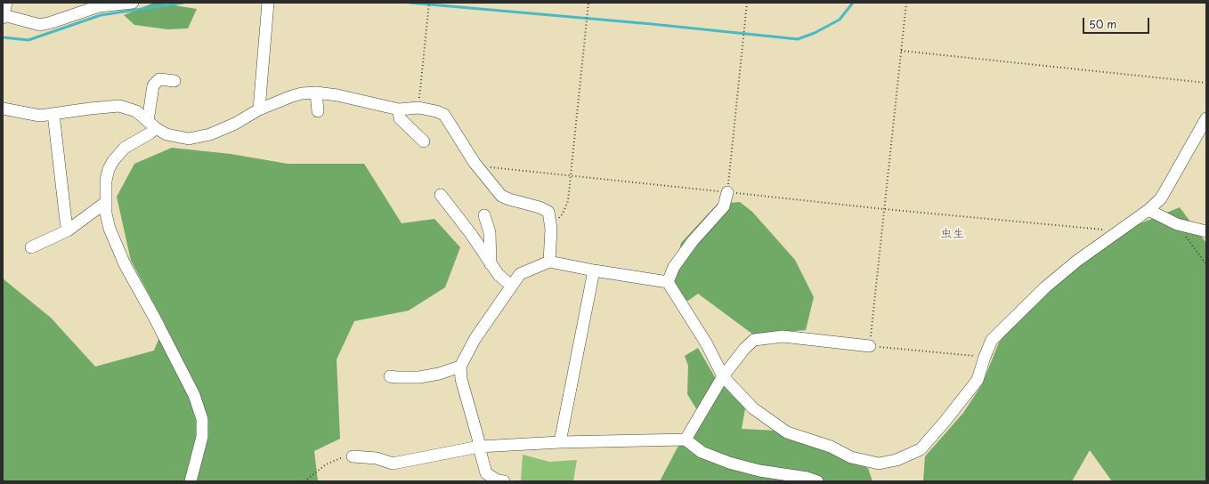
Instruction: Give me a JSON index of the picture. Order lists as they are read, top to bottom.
{
  "districts": ["虫生"],
  "scale_bar": "50 m"
}
